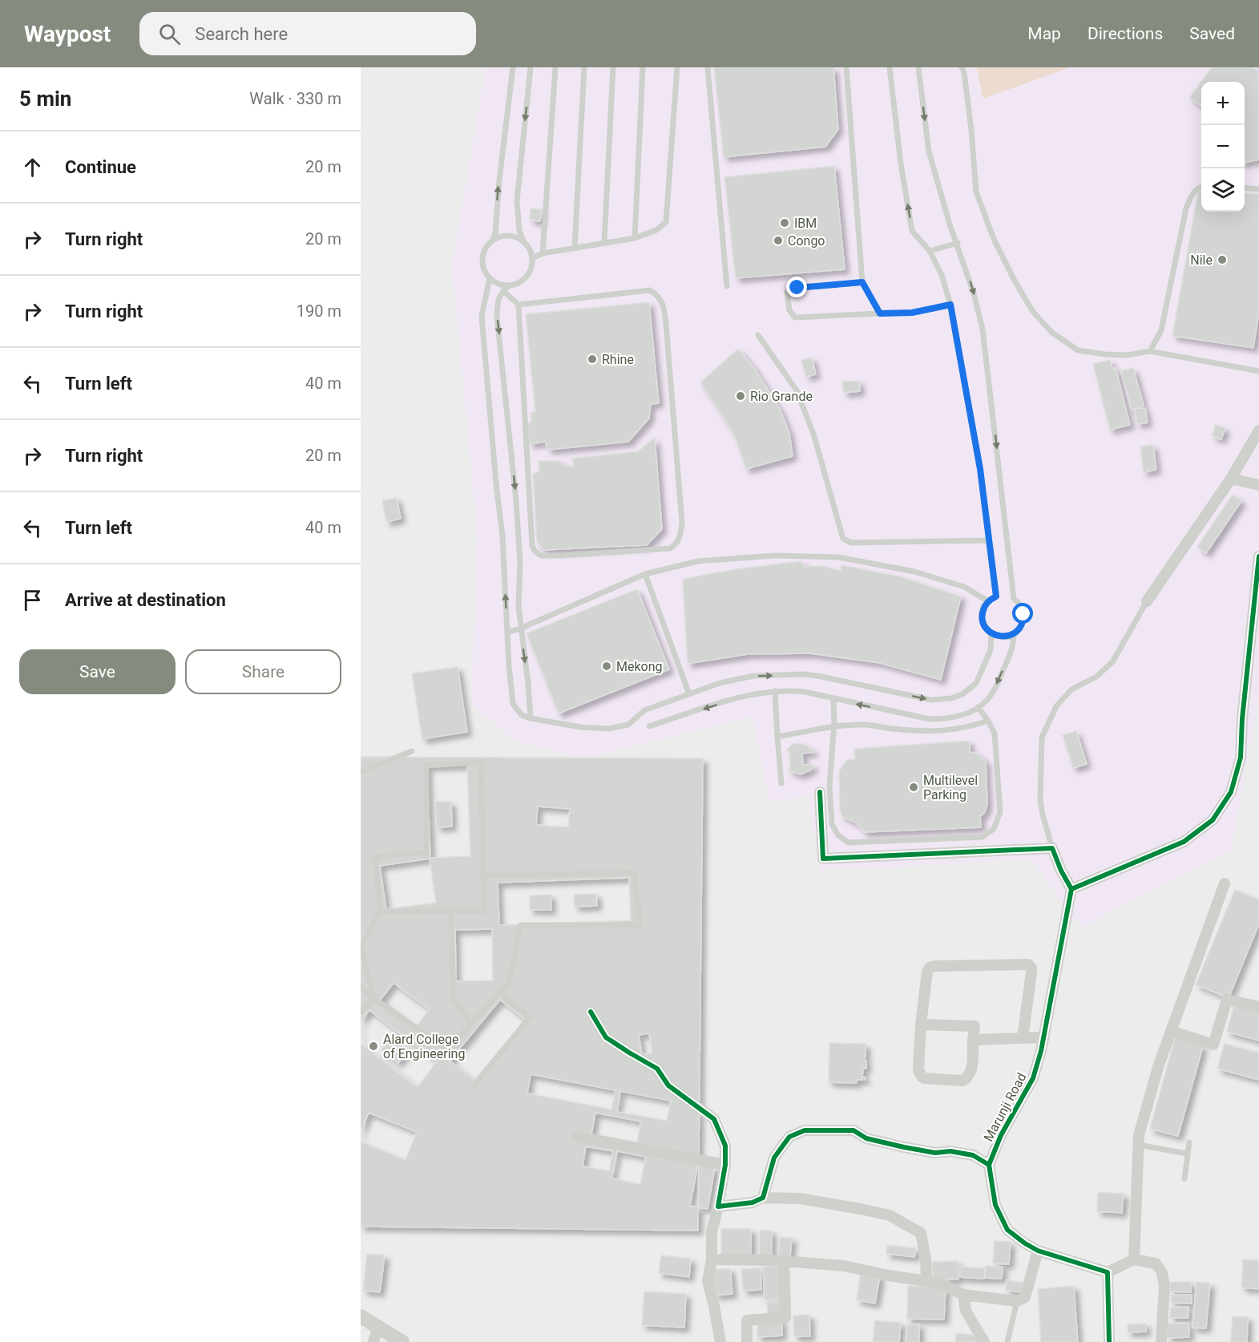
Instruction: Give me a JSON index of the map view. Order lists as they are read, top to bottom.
{
  "streets": {
    "street": ["Marunji Road"]
  },
  "places": [
    "IBM",
    "Congo",
    "Nile",
    "Rhine",
    "Rio Grande",
    "Mekong",
    "Multilevel Parking",
    "Alard College of Engineering"
  ],
  "page": {
    "header": "Waypost",
    "search": "Search here",
    "nav": ["Map", "Directions", "Saved"],
    "heading": ["5 min", "Walk · 330 m"],
    "map_buttons": ["+", "−"],
    "list": [
      ["Continue", "20 m"],
      ["Turn right", "20 m"],
      ["Turn right", "190 m"],
      ["Turn left", "40 m"],
      ["Turn right", "20 m"],
      ["Turn left", "40 m"],
      "Arrive at destination"
    ],
    "buttons": ["Save", "Share"]
  }
}
